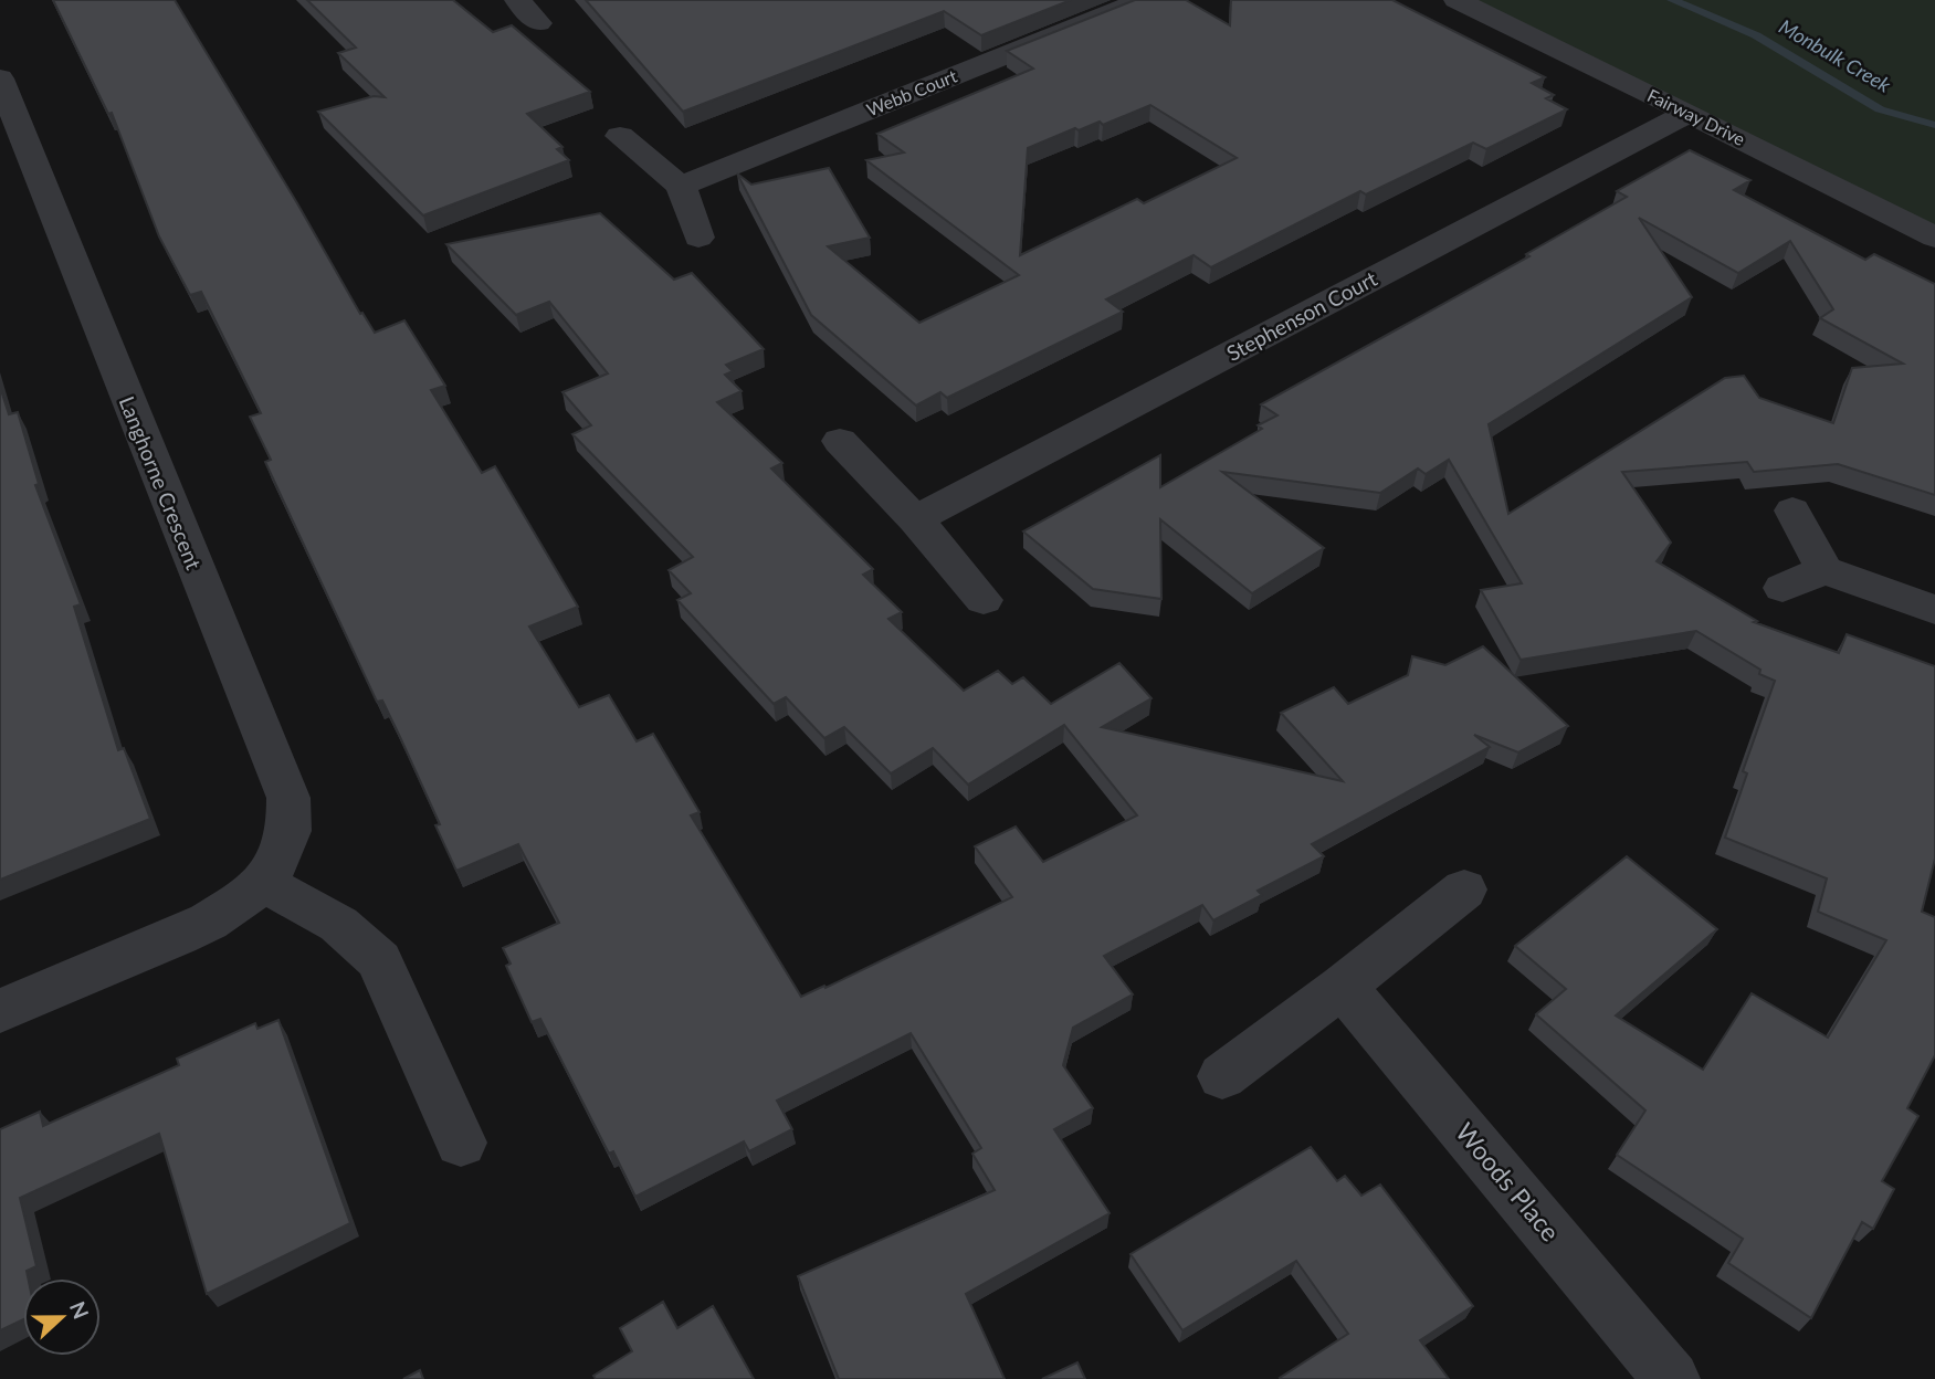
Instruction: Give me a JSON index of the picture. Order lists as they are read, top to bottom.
{
  "streets": {
    "street": [
      "Webb Court",
      "Fairway Drive",
      "Stephenson Court",
      "Langhorne Crescent",
      "Woods Place"
    ]
  },
  "crossings": [
    ["Fairway Drive", "Stephenson Court"]
  ],
  "water": ["Monbulk Creek"],
  "north": "right"
}
